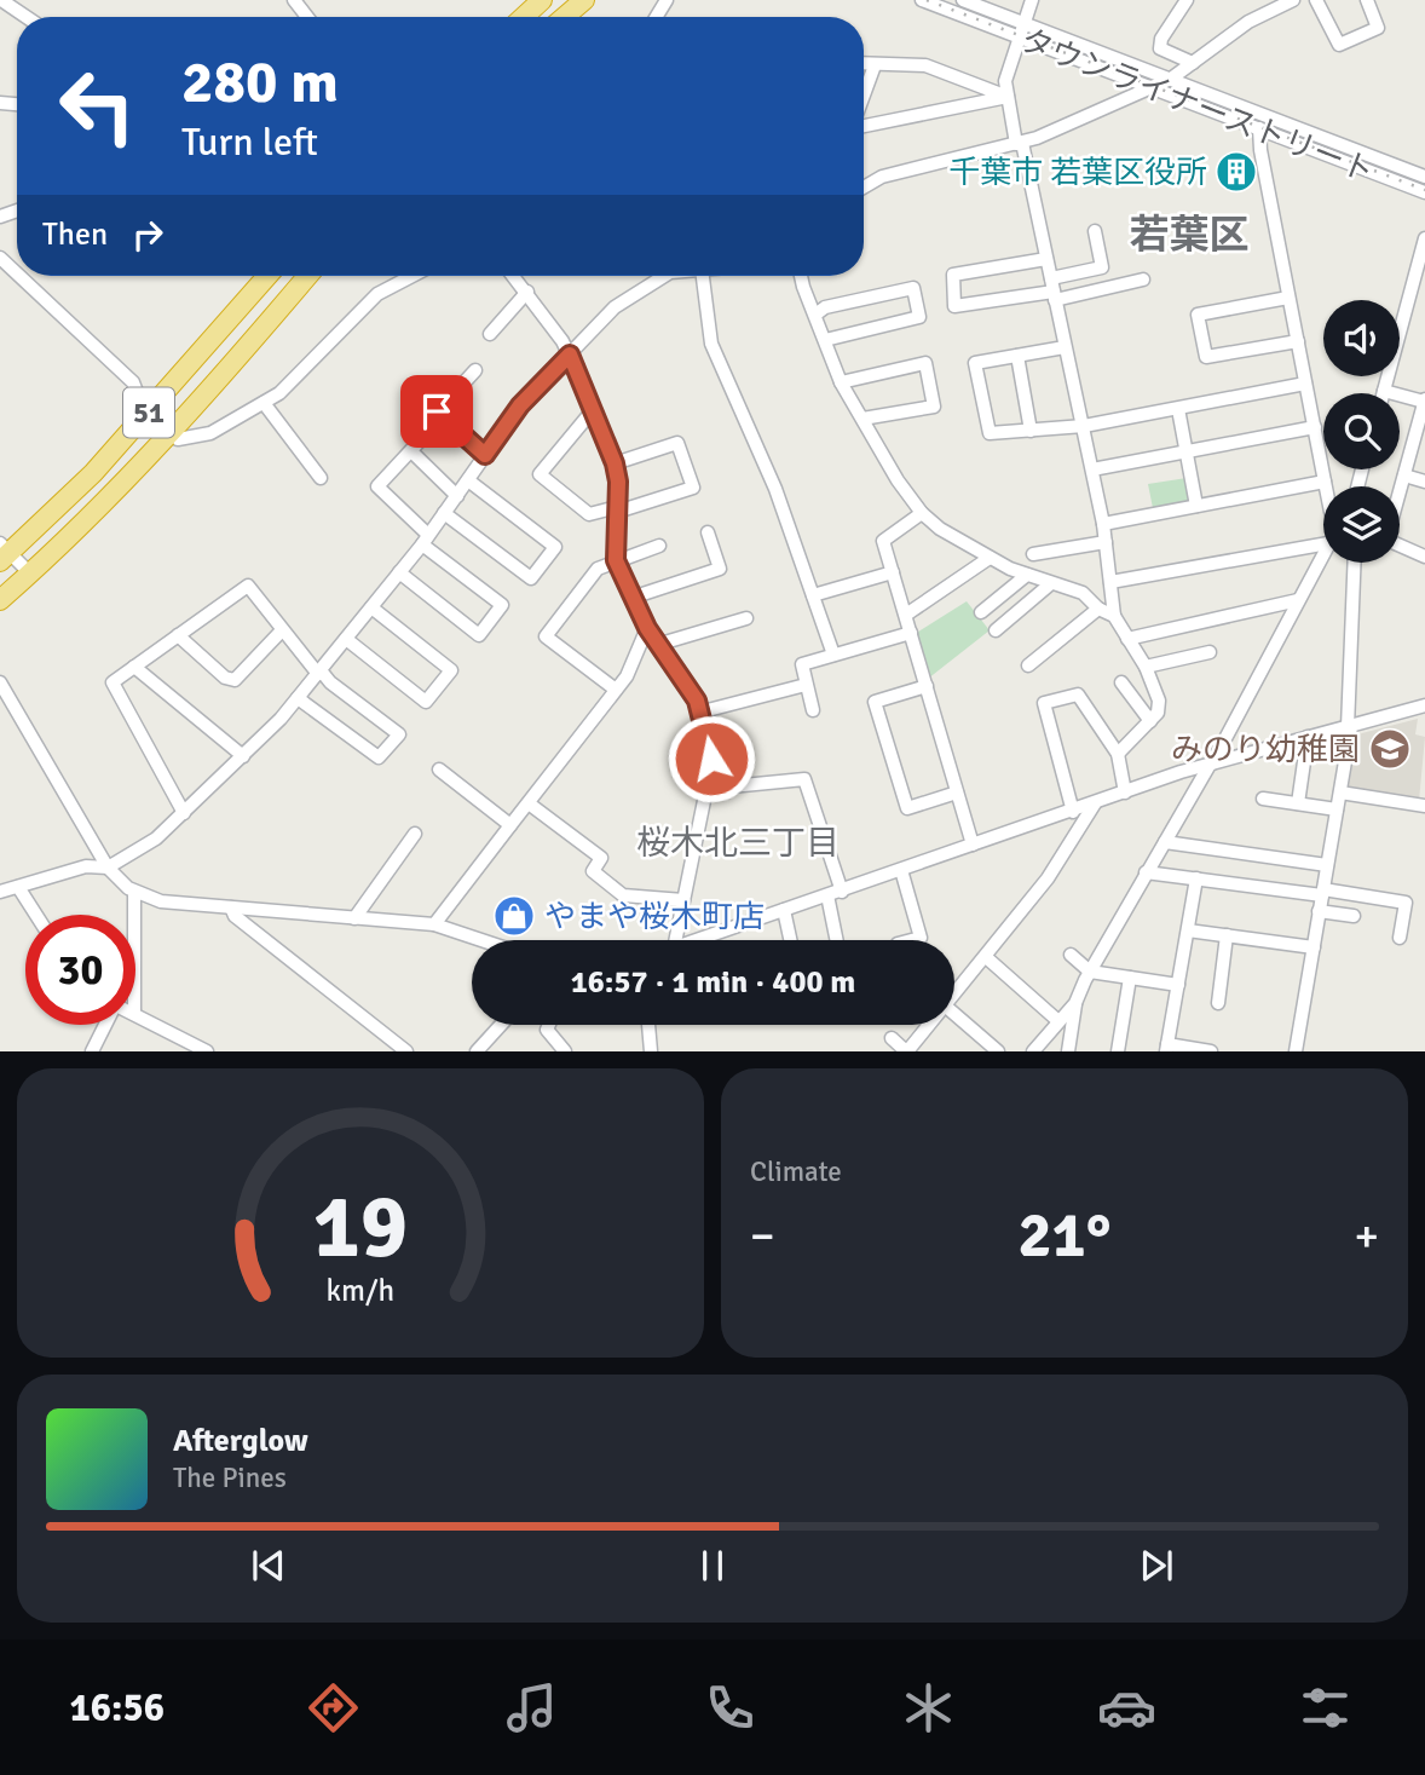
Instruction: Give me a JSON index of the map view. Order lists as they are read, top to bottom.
{
  "streets": {
    "highway": ["51"],
    "street": ["タウンライナーストリート"]
  },
  "districts": ["若葉区", "桜木北三丁目"],
  "places": {
    "building": ["千葉市 若葉区役所"],
    "school or university": ["みのり幼稚園"],
    "shop": ["やまや桜木町店"]
  },
  "page": {
    "turn": ["280 m", "Turn left"],
    "then": "Then",
    "limit": "30",
    "trip": "16:57 · 1 min · 400 m",
    "tile": "Climate",
    "heat": ["−", "21°", "+"],
    "song": ["Afterglow", "The Pines"],
    "tabs": "16:56",
    "gauge": ["19", "km/h"]
  }
}
